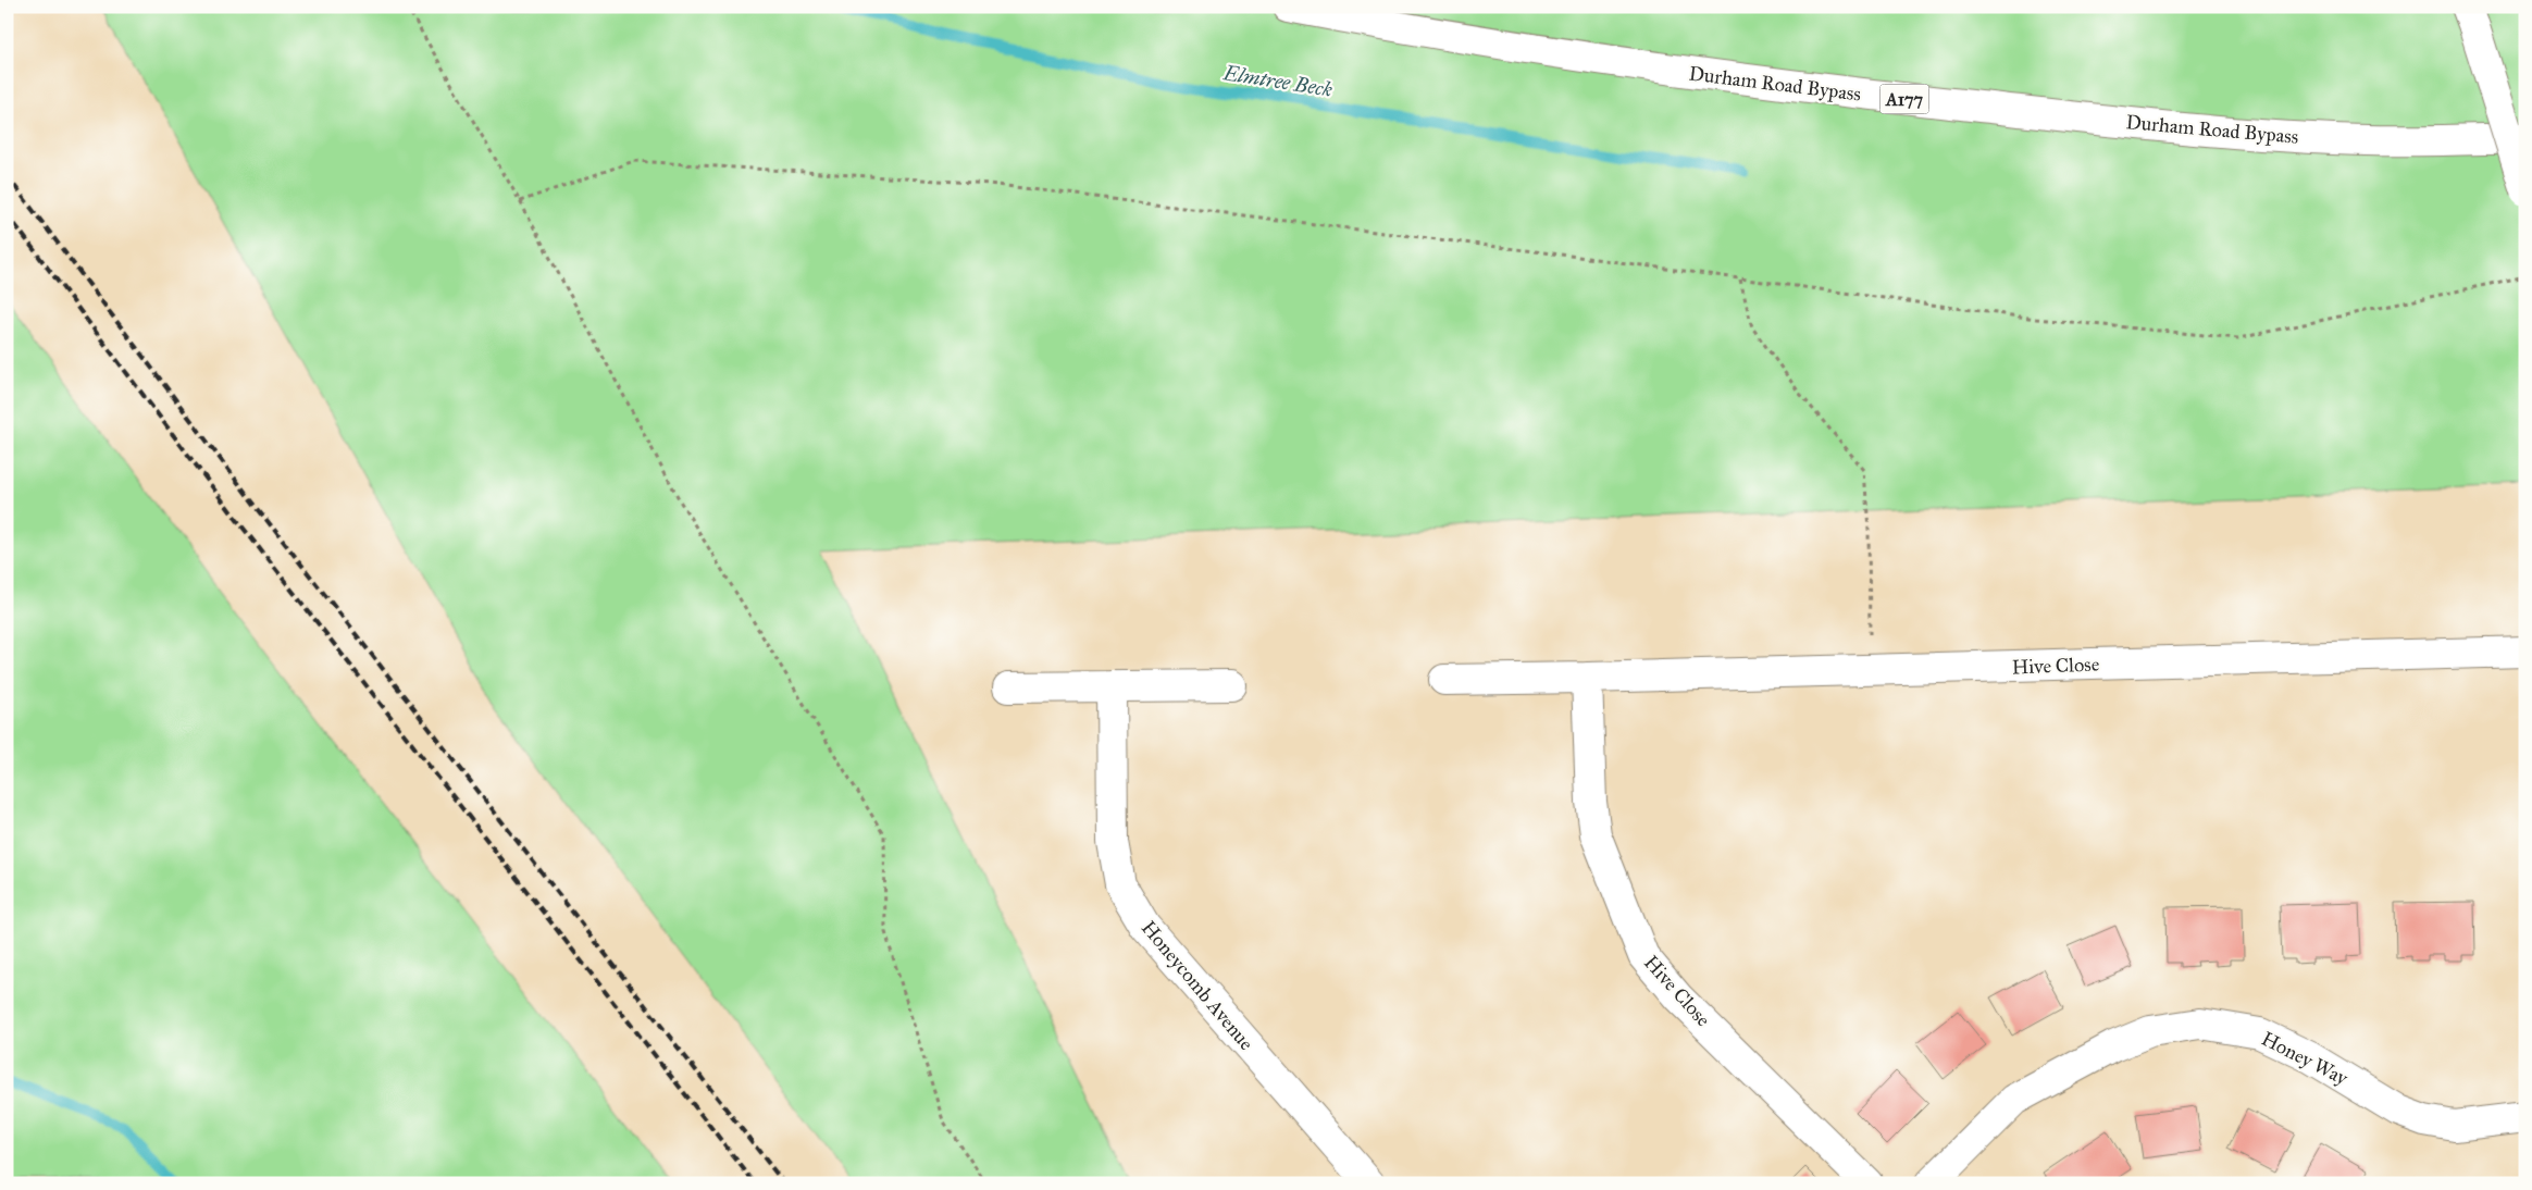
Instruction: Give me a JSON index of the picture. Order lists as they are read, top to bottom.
{
  "streets": {
    "street": [
      "Durham Road Bypass",
      "A177",
      "Hive Close",
      "Honeycomb Avenue",
      "Honey Way"
    ]
  },
  "water": ["Elmtree Beck"]
}
